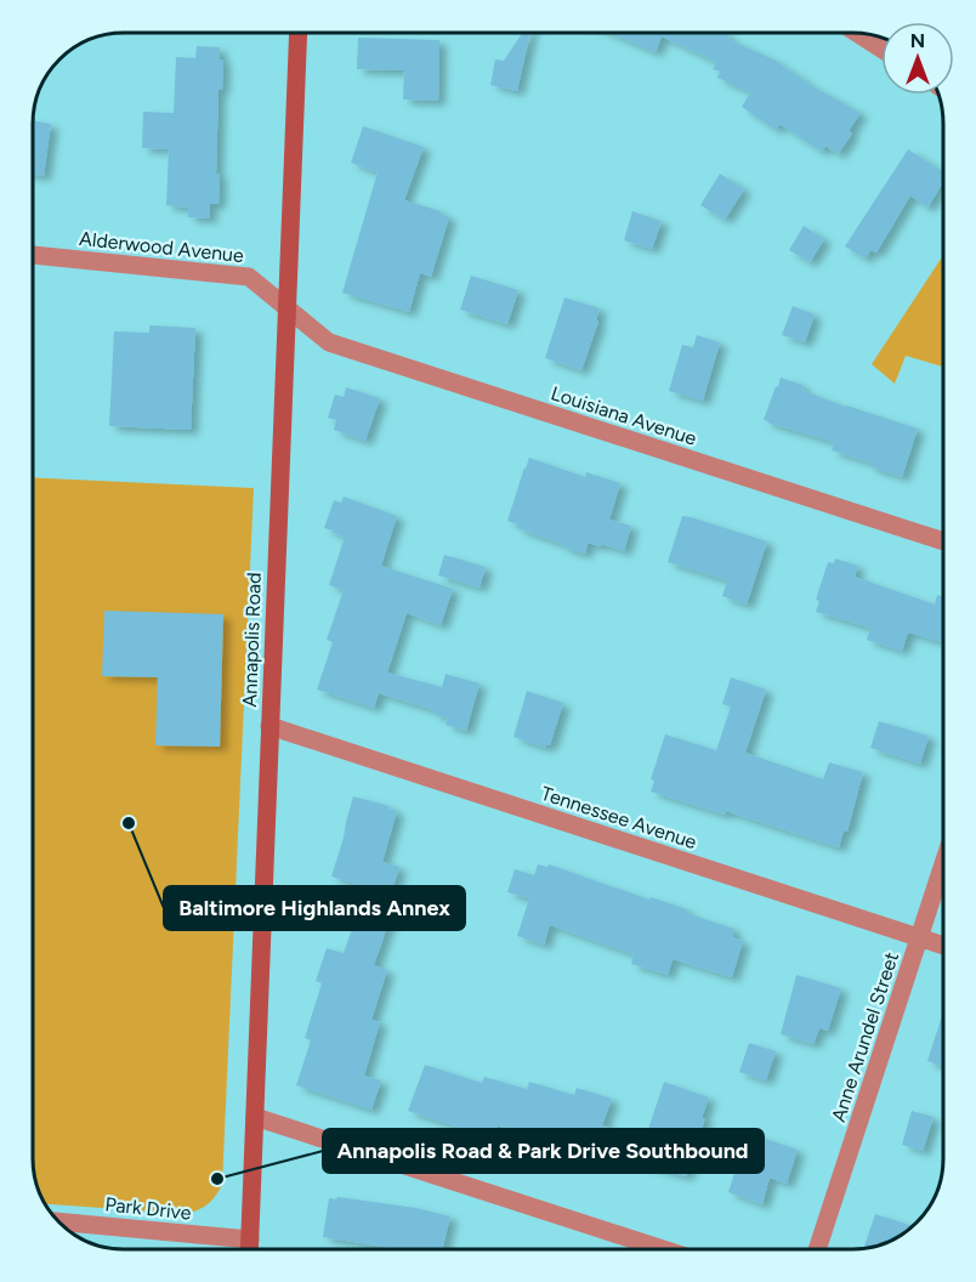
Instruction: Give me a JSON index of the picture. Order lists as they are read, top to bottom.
{
  "streets": {
    "main road": ["Annapolis Road"],
    "street": [
      "Alderwood Avenue",
      "Louisiana Avenue",
      "Tennessee Avenue",
      "Anne Arundel Street",
      "Park Drive"
    ]
  },
  "crossings": [
    ["Alderwood Avenue", "Louisiana Avenue"],
    ["Alderwood Avenue", "Annapolis Road"],
    ["Louisiana Avenue", "Annapolis Road"],
    ["Annapolis Road", "Tennessee Avenue"],
    ["Annapolis Road", "Park Drive"],
    ["Tennessee Avenue", "Anne Arundel Street"]
  ],
  "places": ["Baltimore Highlands Annex", "Annapolis Road & Park Drive Southbound"],
  "north": "top"
}
